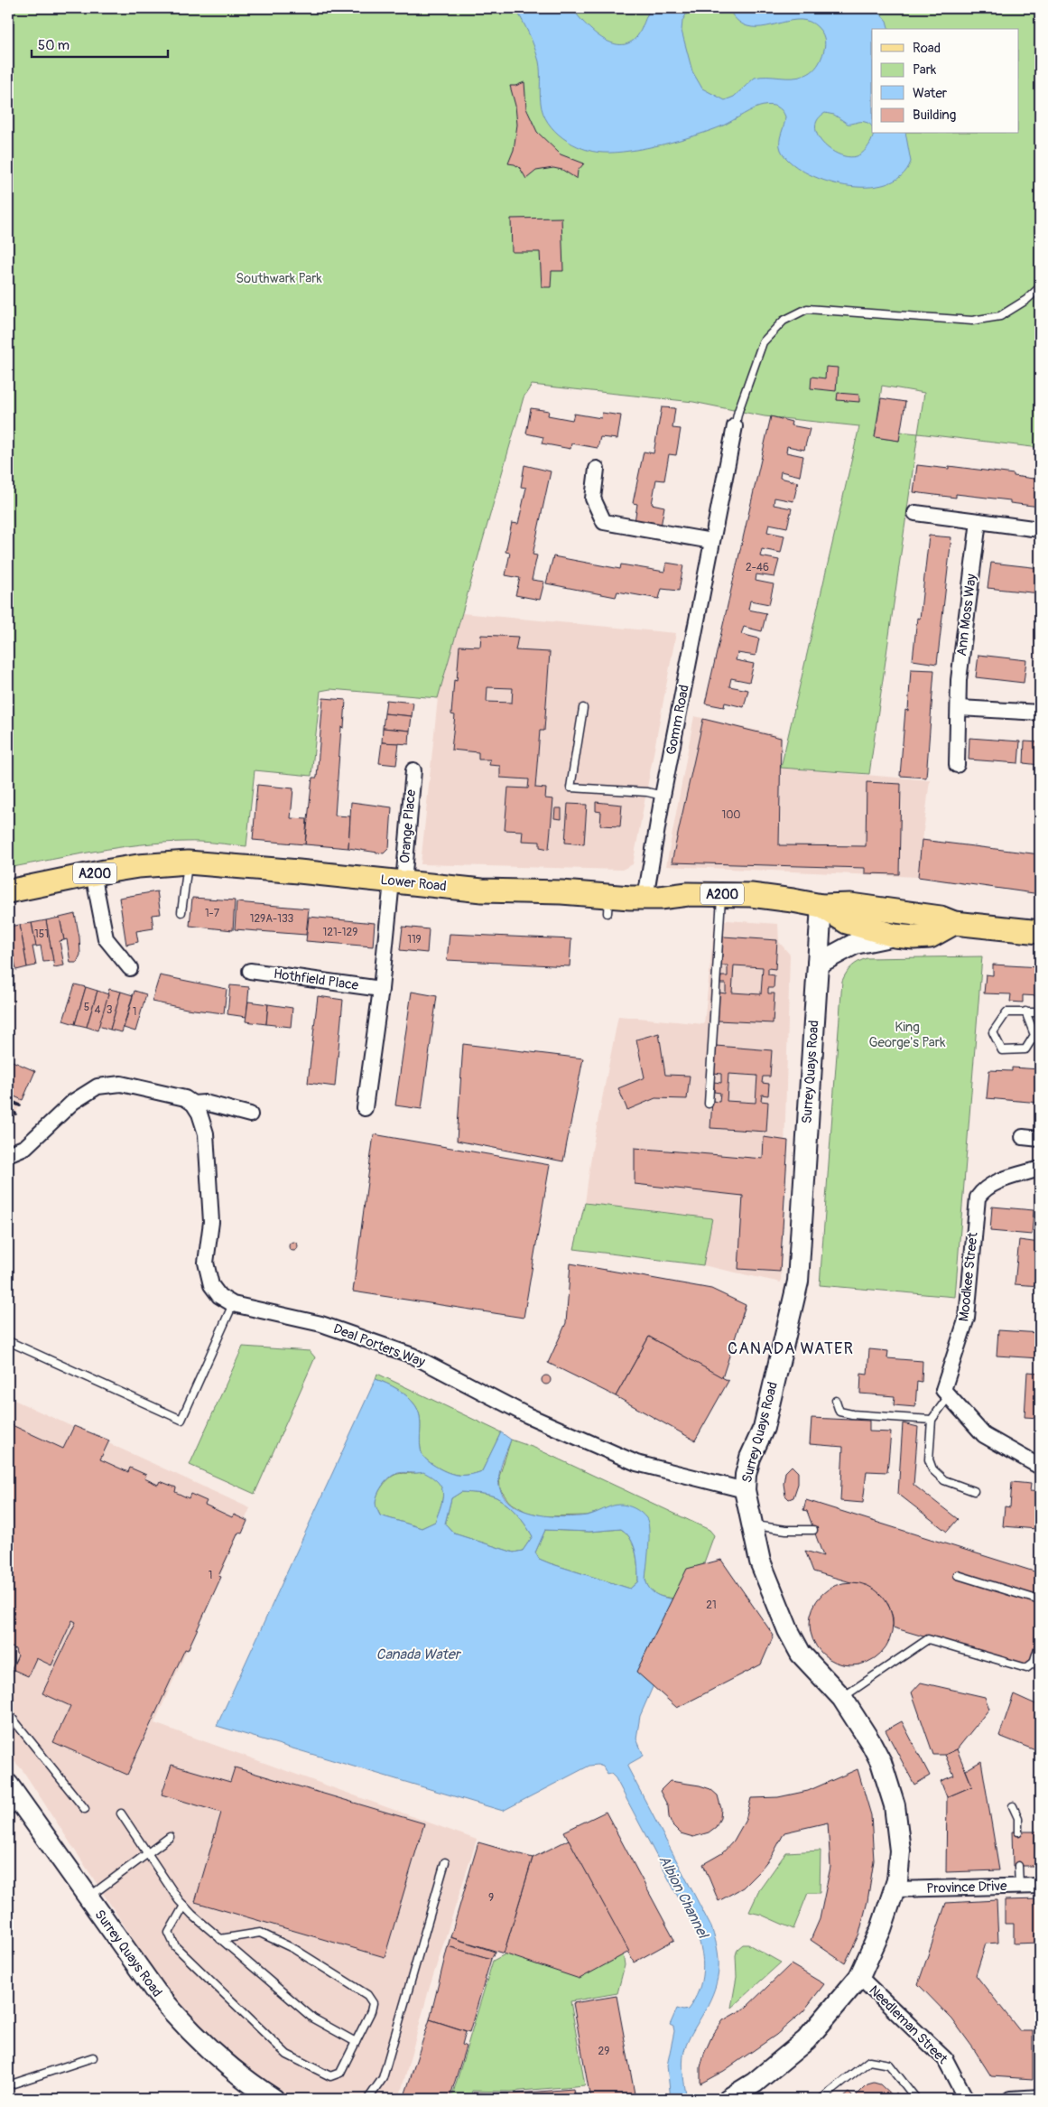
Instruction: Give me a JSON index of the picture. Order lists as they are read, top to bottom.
{
  "streets": {
    "main road": ["A200", "Lower Road"],
    "street": [
      "Ann Moss Way",
      "Gomm Road",
      "Orange Place",
      "Hothfield Place",
      "Surrey Quays Road",
      "Moodkee Street",
      "Deal Porters Way",
      "Province Drive",
      "Needleman Street"
    ]
  },
  "crossings": [
    ["Gomm Road", "Lower Road"],
    ["Orange Place", "Lower Road"],
    ["A200", "Lower Road"],
    ["A200", "Surrey Quays Road"],
    ["Lower Road", "Surrey Quays Road"],
    ["Surrey Quays Road", "Deal Porters Way"],
    ["Surrey Quays Road", "Province Drive"],
    ["Surrey Quays Road", "Needleman Street"]
  ],
  "districts": ["CANADA WATER"],
  "water": ["Canada Water", "Albion Channel"],
  "parks": ["Southwark Park", "King George's Park"],
  "house_numbers": [
    "2-46",
    "100",
    "1-7",
    "129A-133",
    "121-129",
    "151",
    "119",
    "5",
    "4",
    "3",
    "1",
    "1",
    "21",
    "9",
    "29"
  ],
  "legend": [
    "Road",
    "Park",
    "Water",
    "Building"
  ],
  "scale_bar": "50 m"
}
